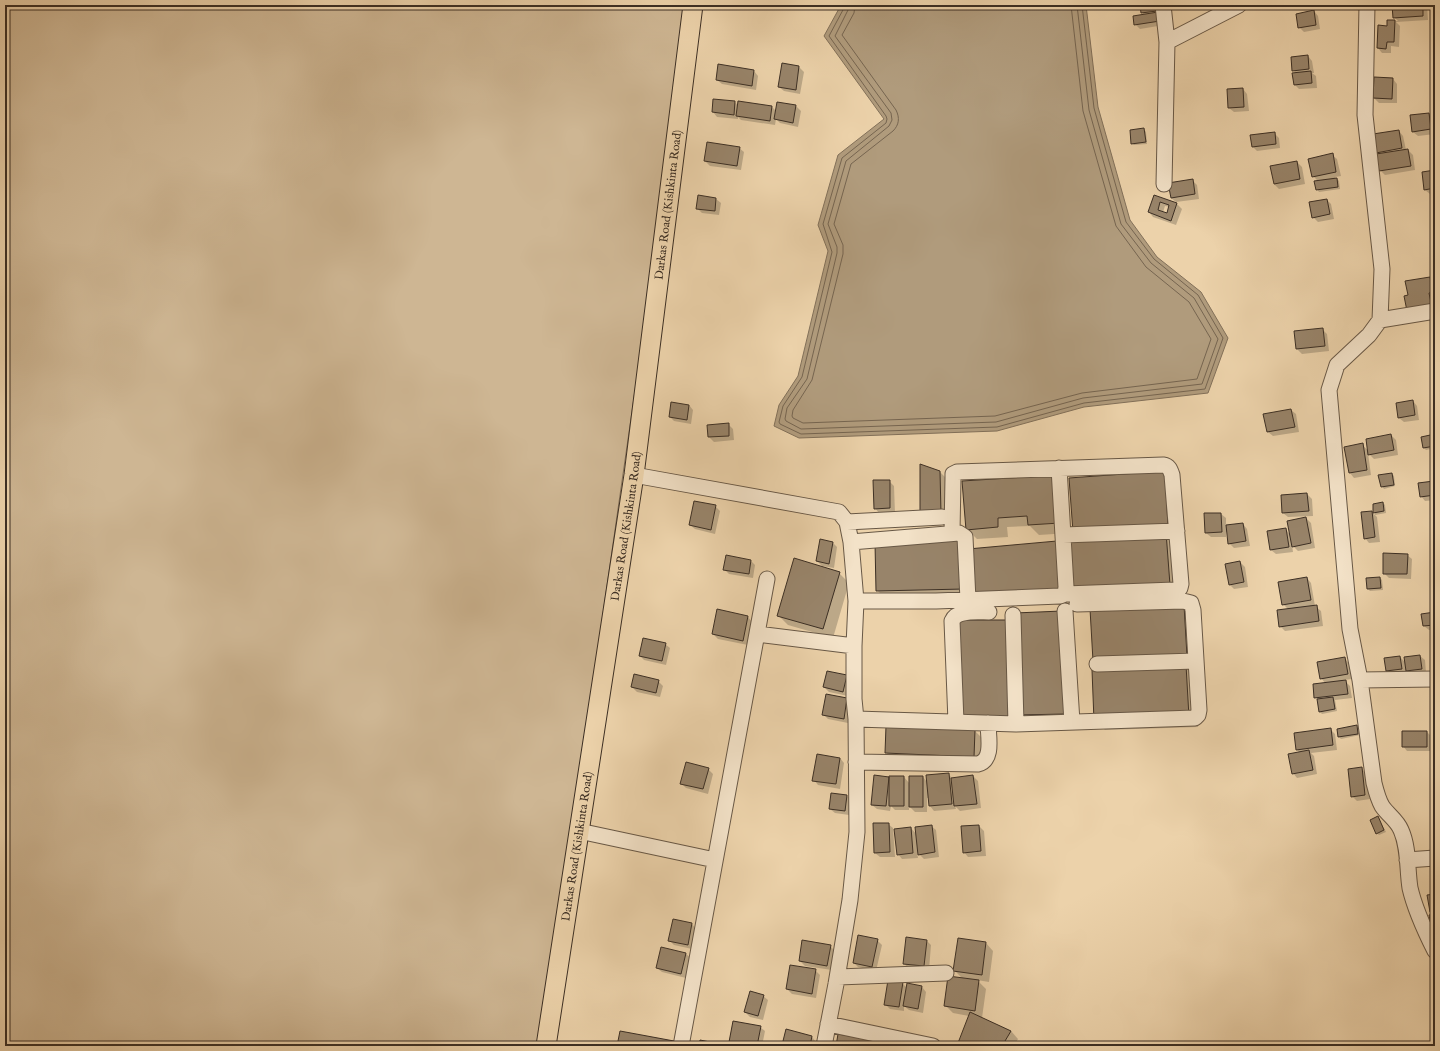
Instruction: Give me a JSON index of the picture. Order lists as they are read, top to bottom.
{
  "streets": {
    "main road": ["Darkas Road (Kishkinta Road)"]
  }
}
